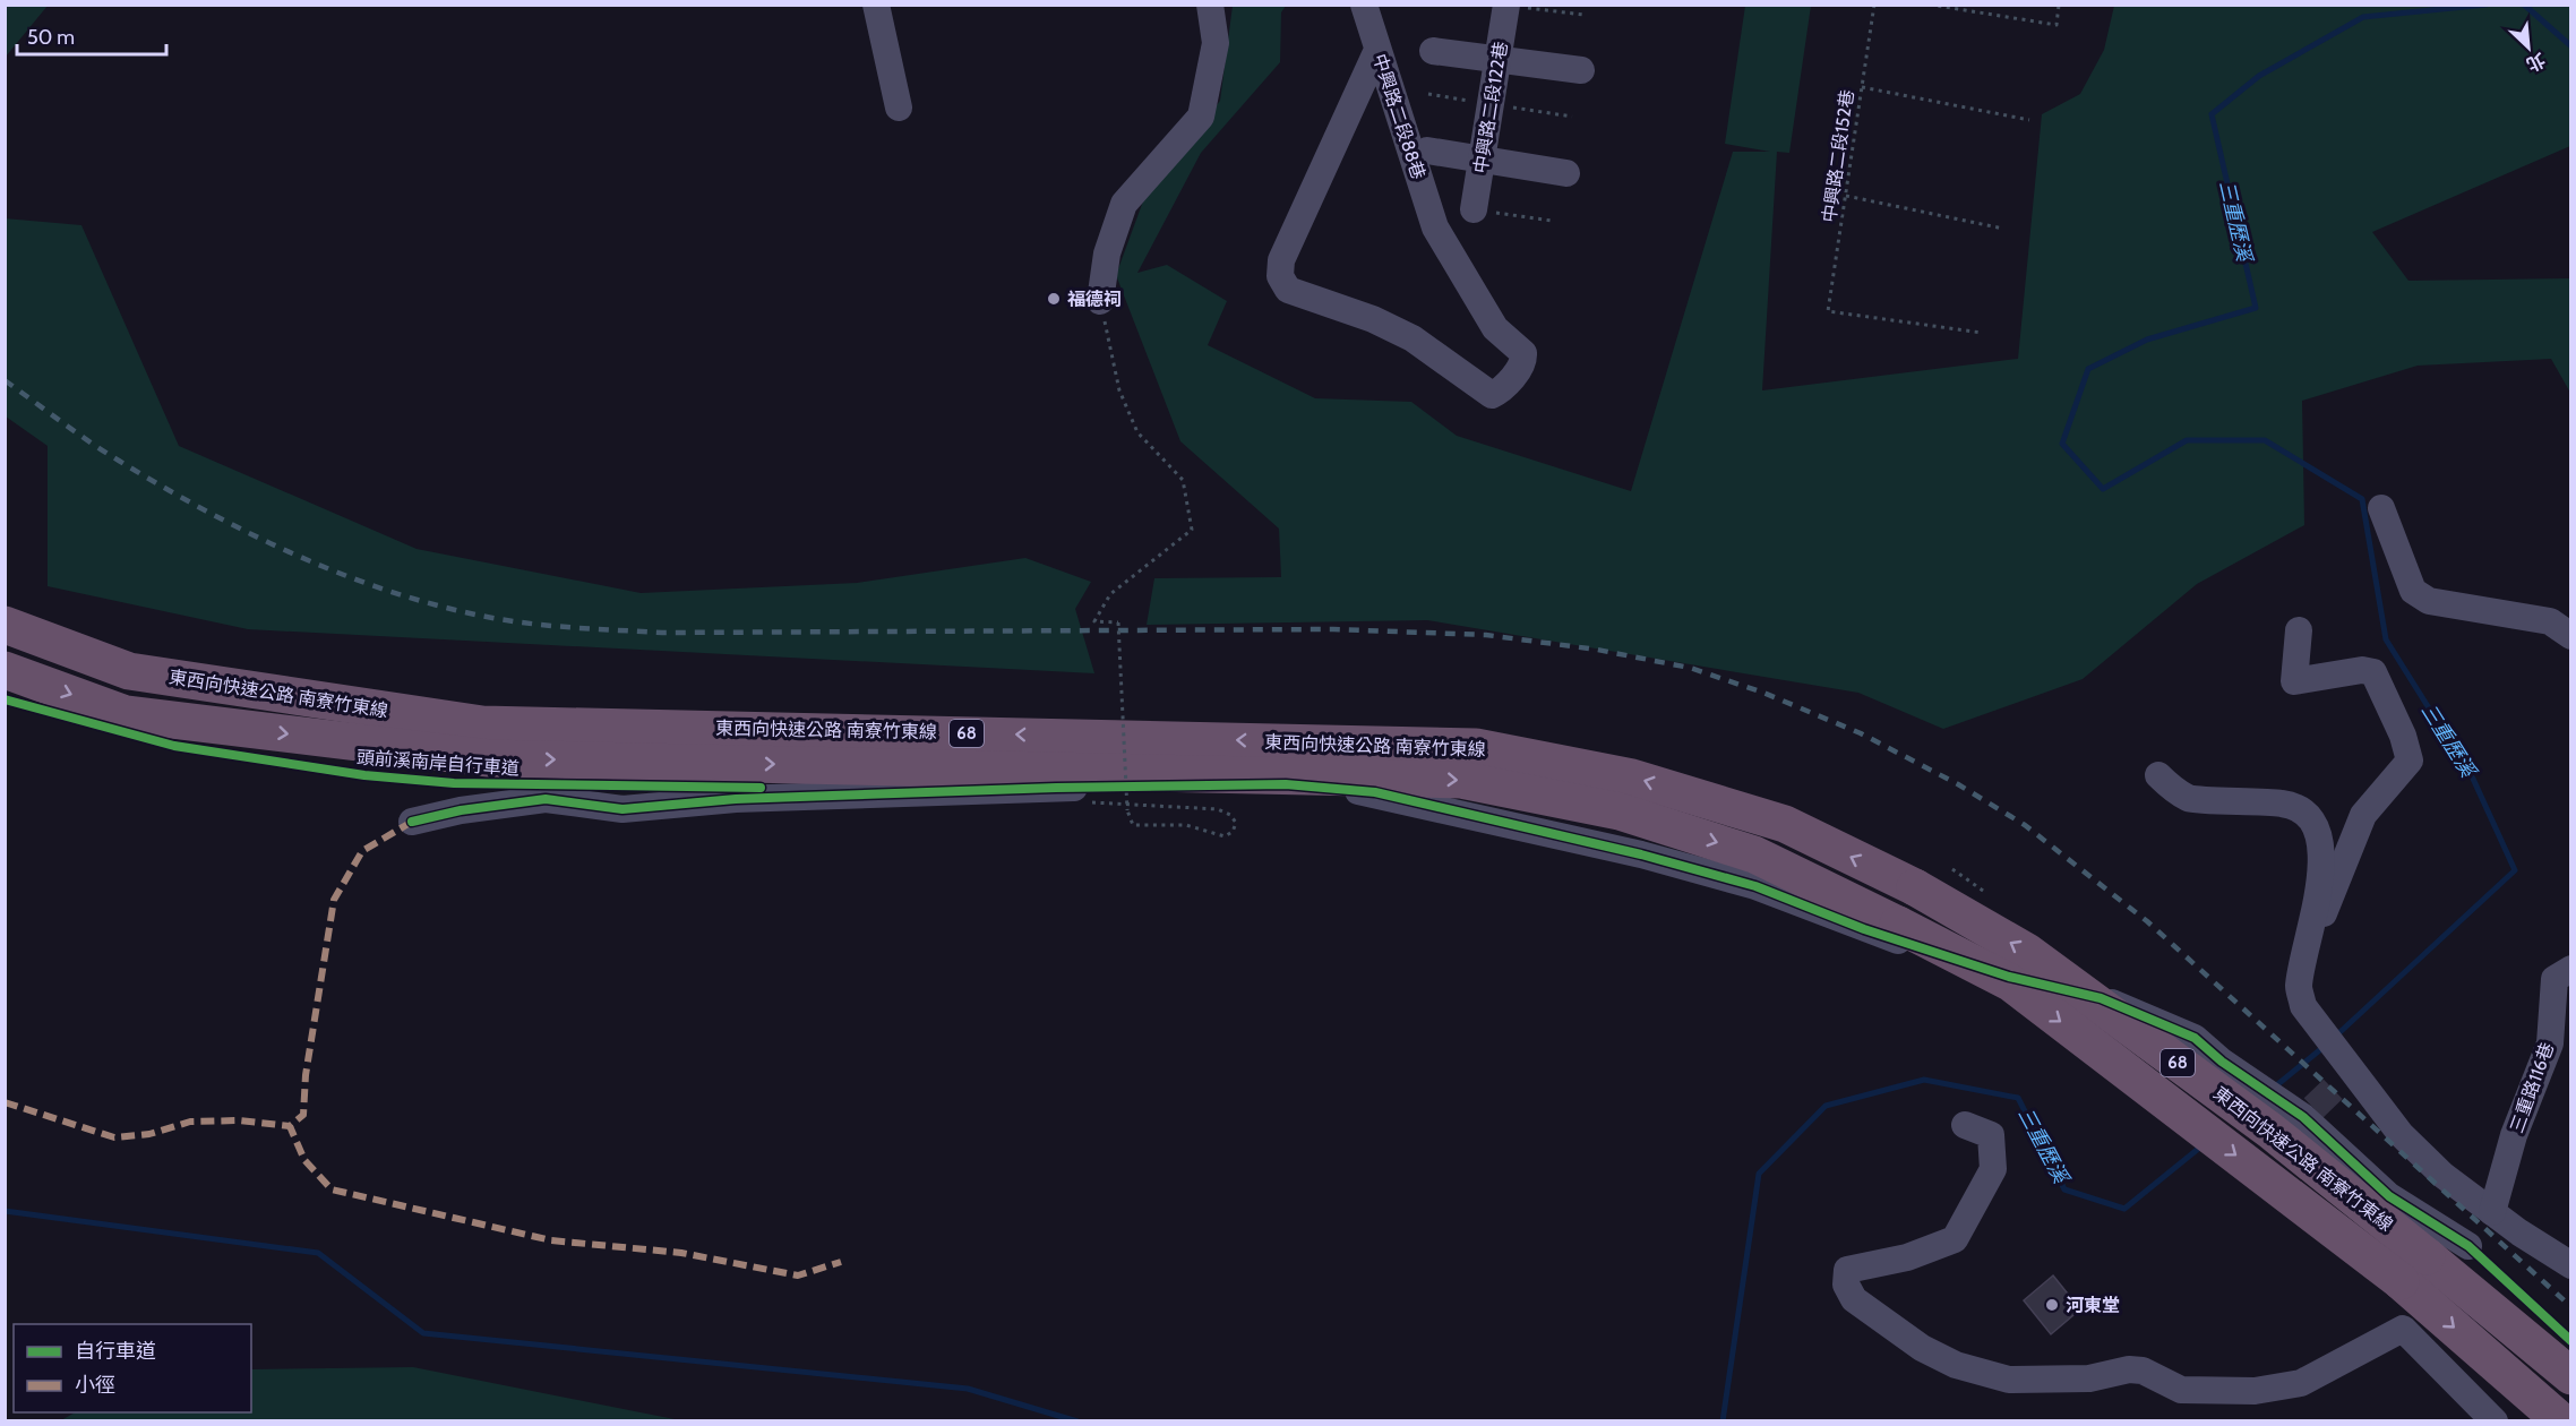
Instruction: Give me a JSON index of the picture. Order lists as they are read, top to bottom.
{
  "streets": {
    "highway": ["東西向快速公路 南寮竹東線", "68"],
    "lane": ["中興路二段122巷", "中興路二段88巷", "三重路116巷"],
    "path": ["中興路二段152巷"],
    "cycle path": ["頭前溪南岸自行車道"]
  },
  "water": ["三重歷溪"],
  "places": ["福德祠", "河東堂"],
  "legend": ["自行車道", "小徑"],
  "scale_bar": "50 m",
  "north": "bottom right"
}
